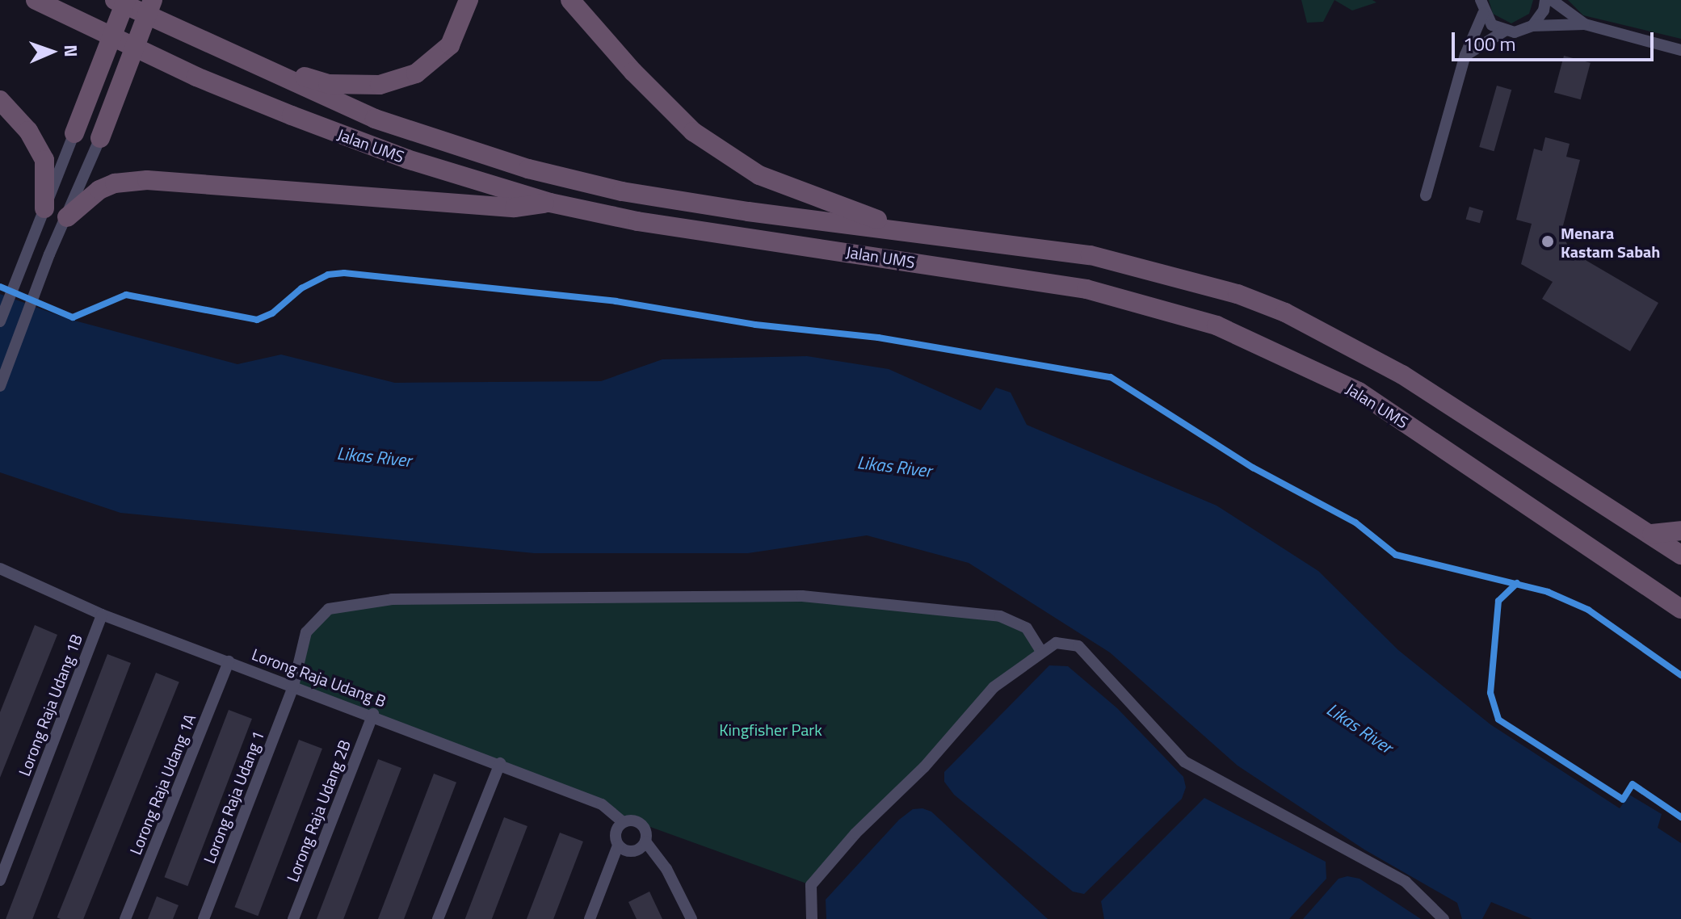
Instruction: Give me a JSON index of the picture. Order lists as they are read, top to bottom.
{
  "streets": {
    "highway": ["Jalan UMS"],
    "street": [
      "Lorong Raja Udang B",
      "Lorong Raja Udang 1B",
      "Lorong Raja Udang 1A",
      "Lorong Raja Udang 1",
      "Lorong Raja Udang 2B"
    ]
  },
  "crossings": [
    ["Lorong Raja Udang B", "Lorong Raja Udang 1B"],
    ["Lorong Raja Udang B", "Lorong Raja Udang 1A"],
    ["Lorong Raja Udang B", "Lorong Raja Udang 1"],
    ["Lorong Raja Udang B", "Lorong Raja Udang 2B"]
  ],
  "water": ["Likas River"],
  "parks": ["Kingfisher Park"],
  "places": ["Menara Kastam Sabah"],
  "scale_bar": "100 m",
  "north": "right"
}
